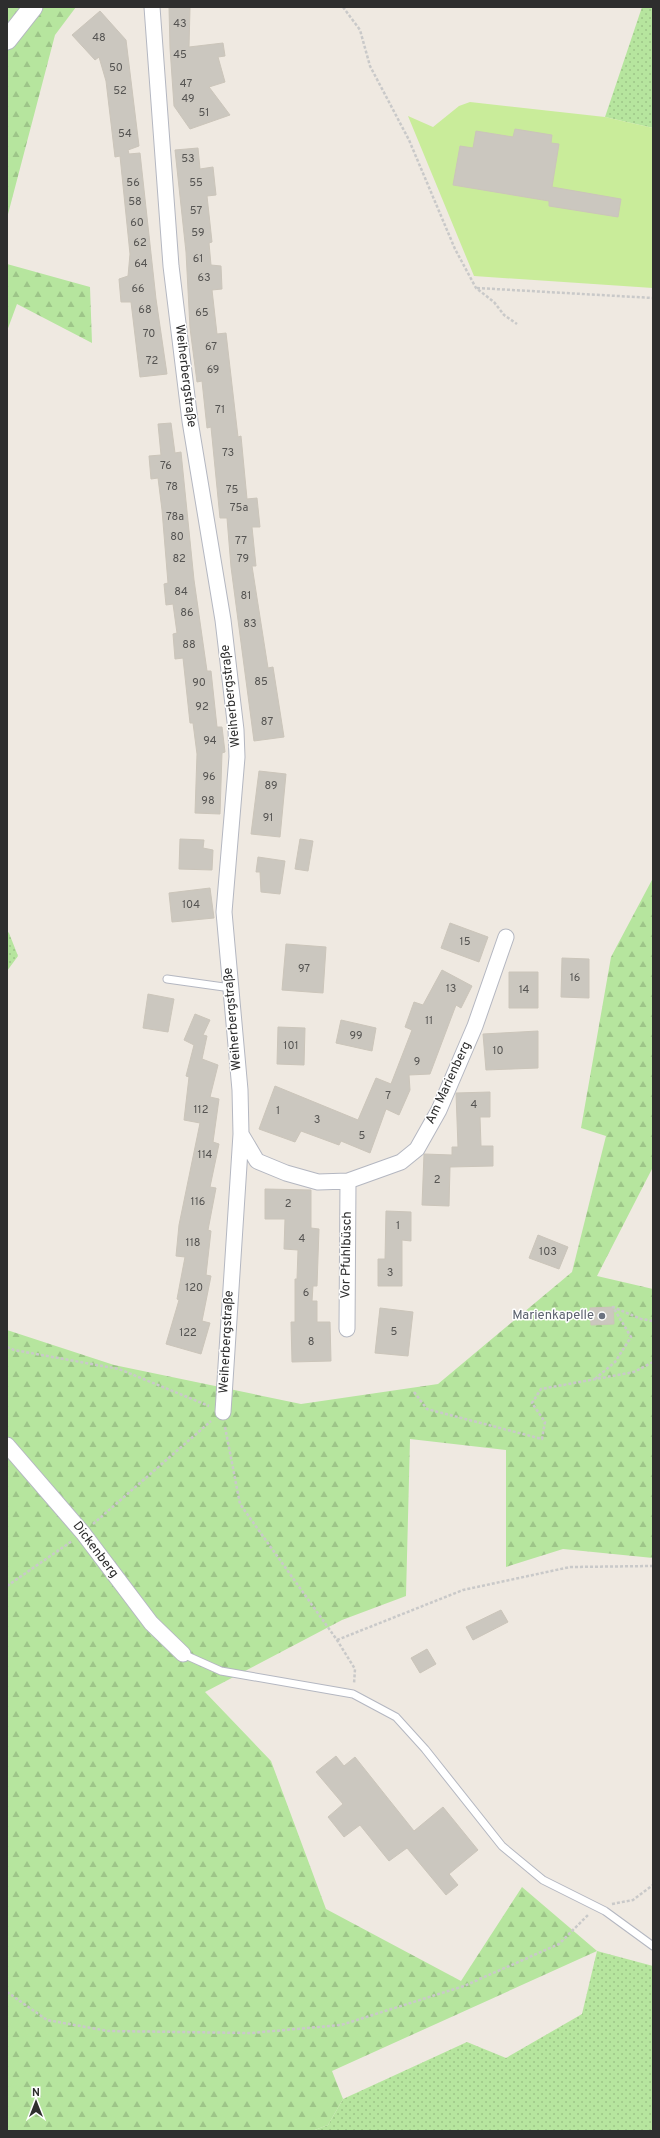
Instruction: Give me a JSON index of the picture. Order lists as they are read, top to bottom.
{
  "streets": {
    "street": [
      "Weiherbergstraße",
      "Am Marienberg",
      "Vor Pfuhlbüsch",
      "Dickenberg"
    ]
  },
  "crossings": [
    ["Weiherbergstraße", "Am Marienberg"],
    ["Am Marienberg", "Vor Pfuhlbüsch"]
  ],
  "places": ["Marienkapelle"],
  "house_numbers": [
    "43",
    "48",
    "45",
    "50",
    "47",
    "52",
    "49",
    "51",
    "54",
    "53",
    "56",
    "55",
    "58",
    "57",
    "60",
    "59",
    "62",
    "61",
    "64",
    "63",
    "66",
    "68",
    "65",
    "70",
    "67",
    "72",
    "69",
    "71",
    "73",
    "76",
    "78",
    "75",
    "75a",
    "78a",
    "80",
    "77",
    "82",
    "79",
    "84",
    "81",
    "86",
    "83",
    "88",
    "85",
    "90",
    "92",
    "87",
    "94",
    "96",
    "89",
    "98",
    "91",
    "104",
    "15",
    "97",
    "16",
    "13",
    "14",
    "11",
    "99",
    "101",
    "10",
    "9",
    "7",
    "4",
    "112",
    "1",
    "3",
    "5",
    "114",
    "2",
    "116",
    "2",
    "1",
    "4",
    "118",
    "103",
    "3",
    "120",
    "6",
    "5",
    "122",
    "8"
  ],
  "north": "top"
}
